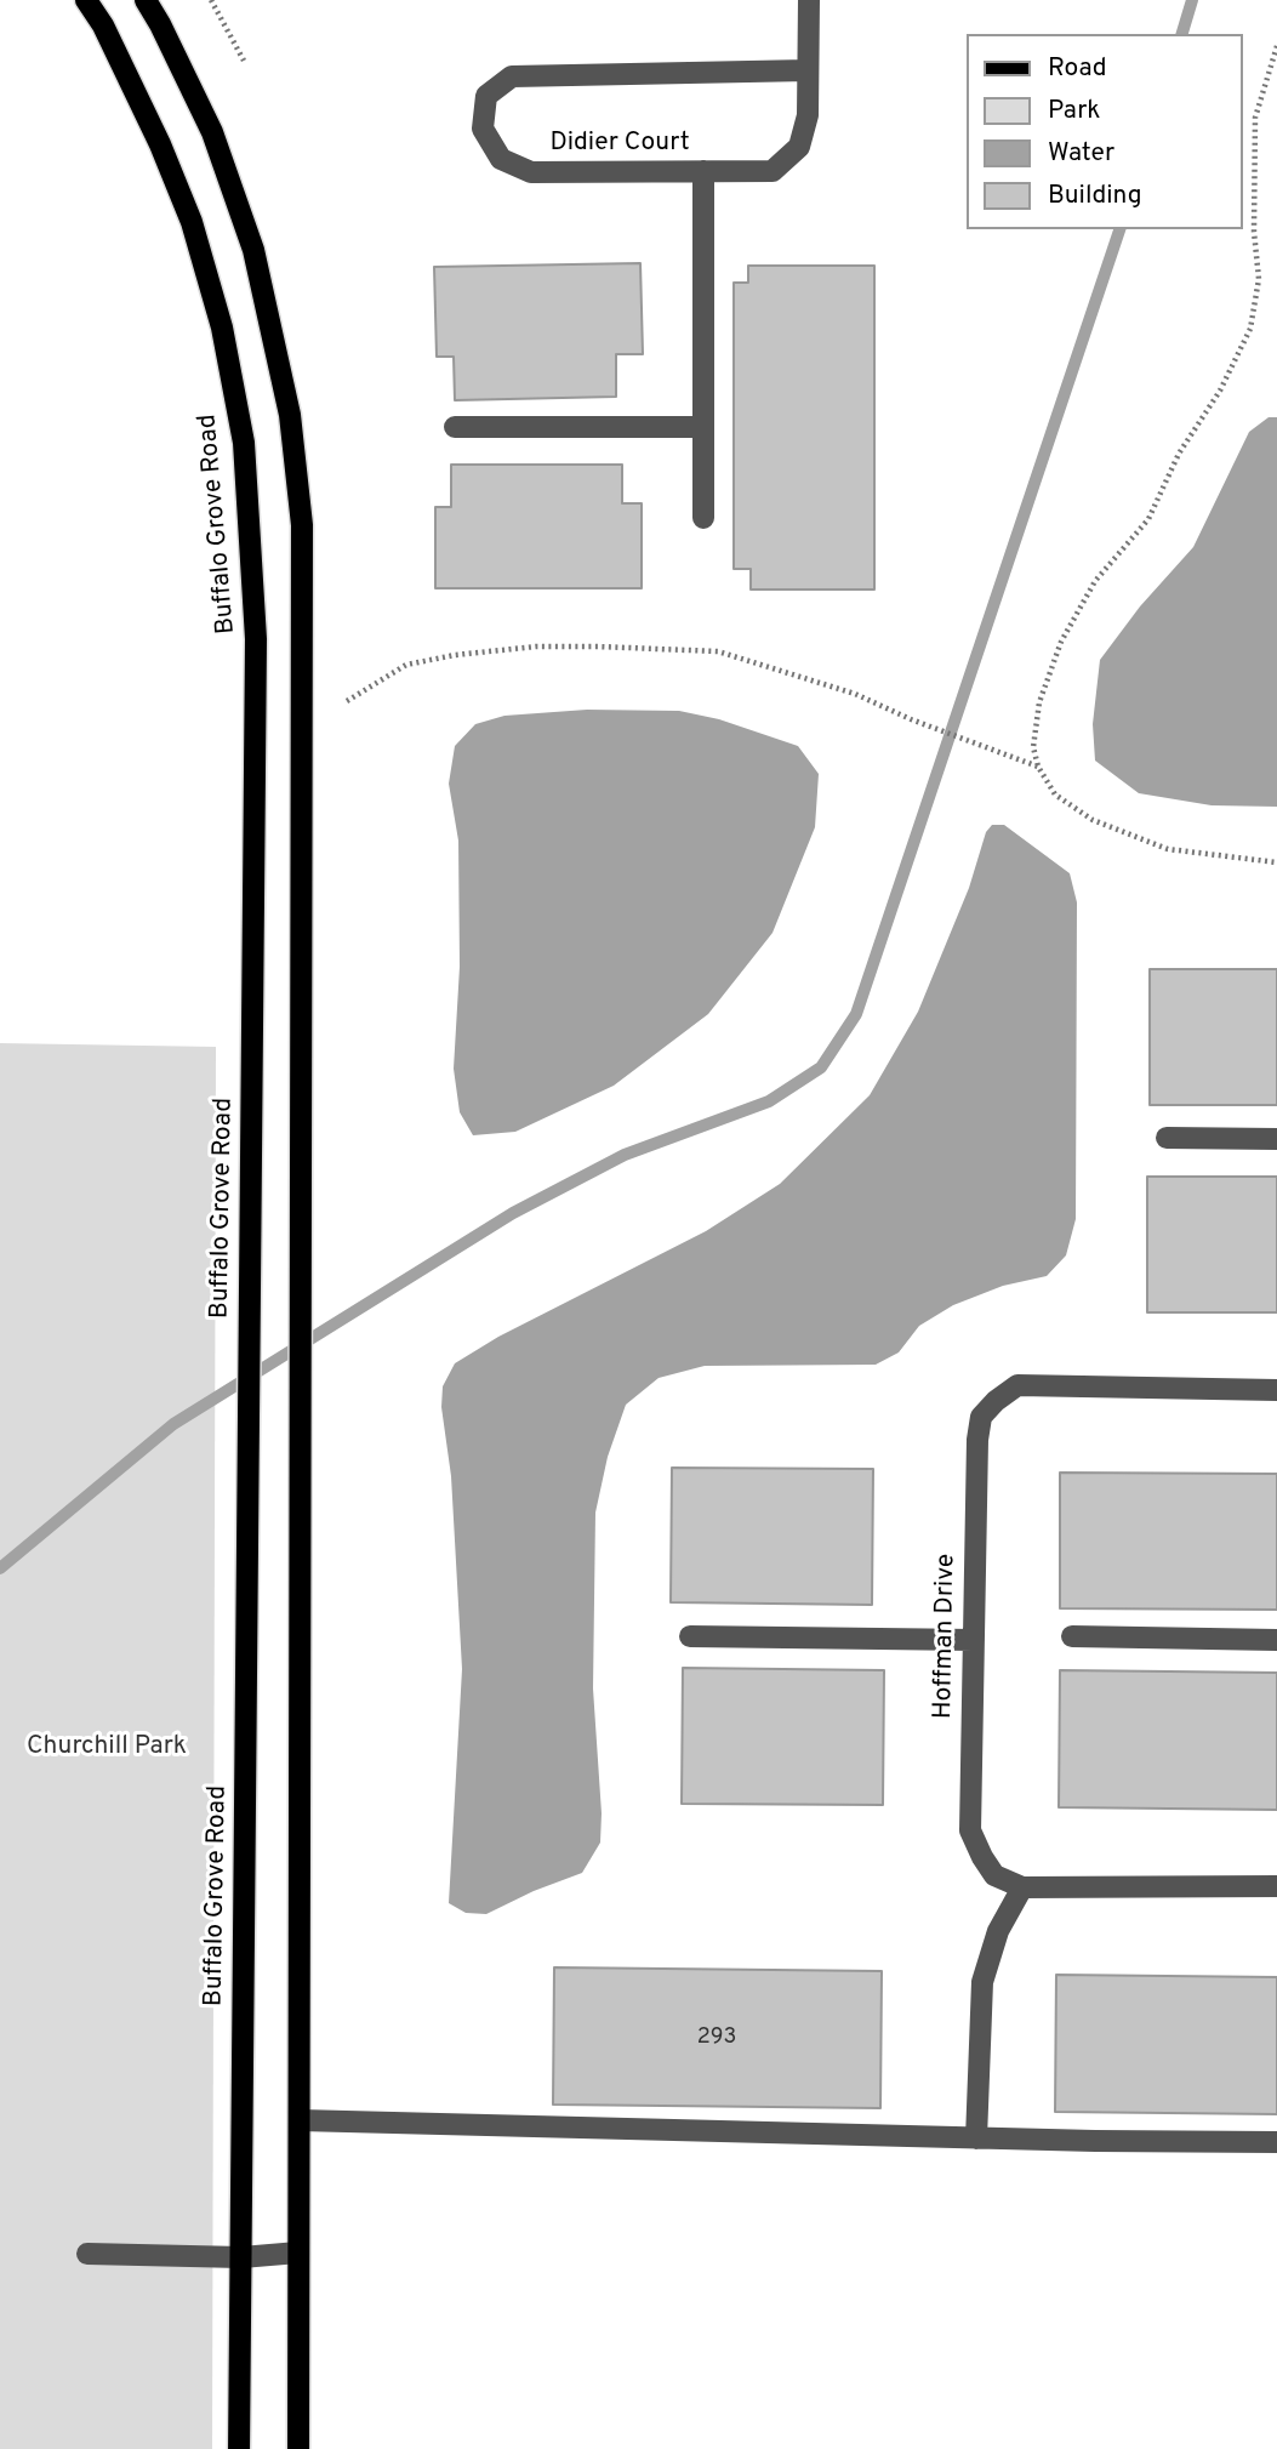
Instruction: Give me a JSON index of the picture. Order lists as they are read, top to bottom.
{
  "streets": {
    "main road": ["Buffalo Grove Road"],
    "street": ["Didier Court", "Hoffman Drive"]
  },
  "parks": ["Churchill Park"],
  "house_numbers": ["293"],
  "legend": [
    "Road",
    "Park",
    "Water",
    "Building"
  ]
}
